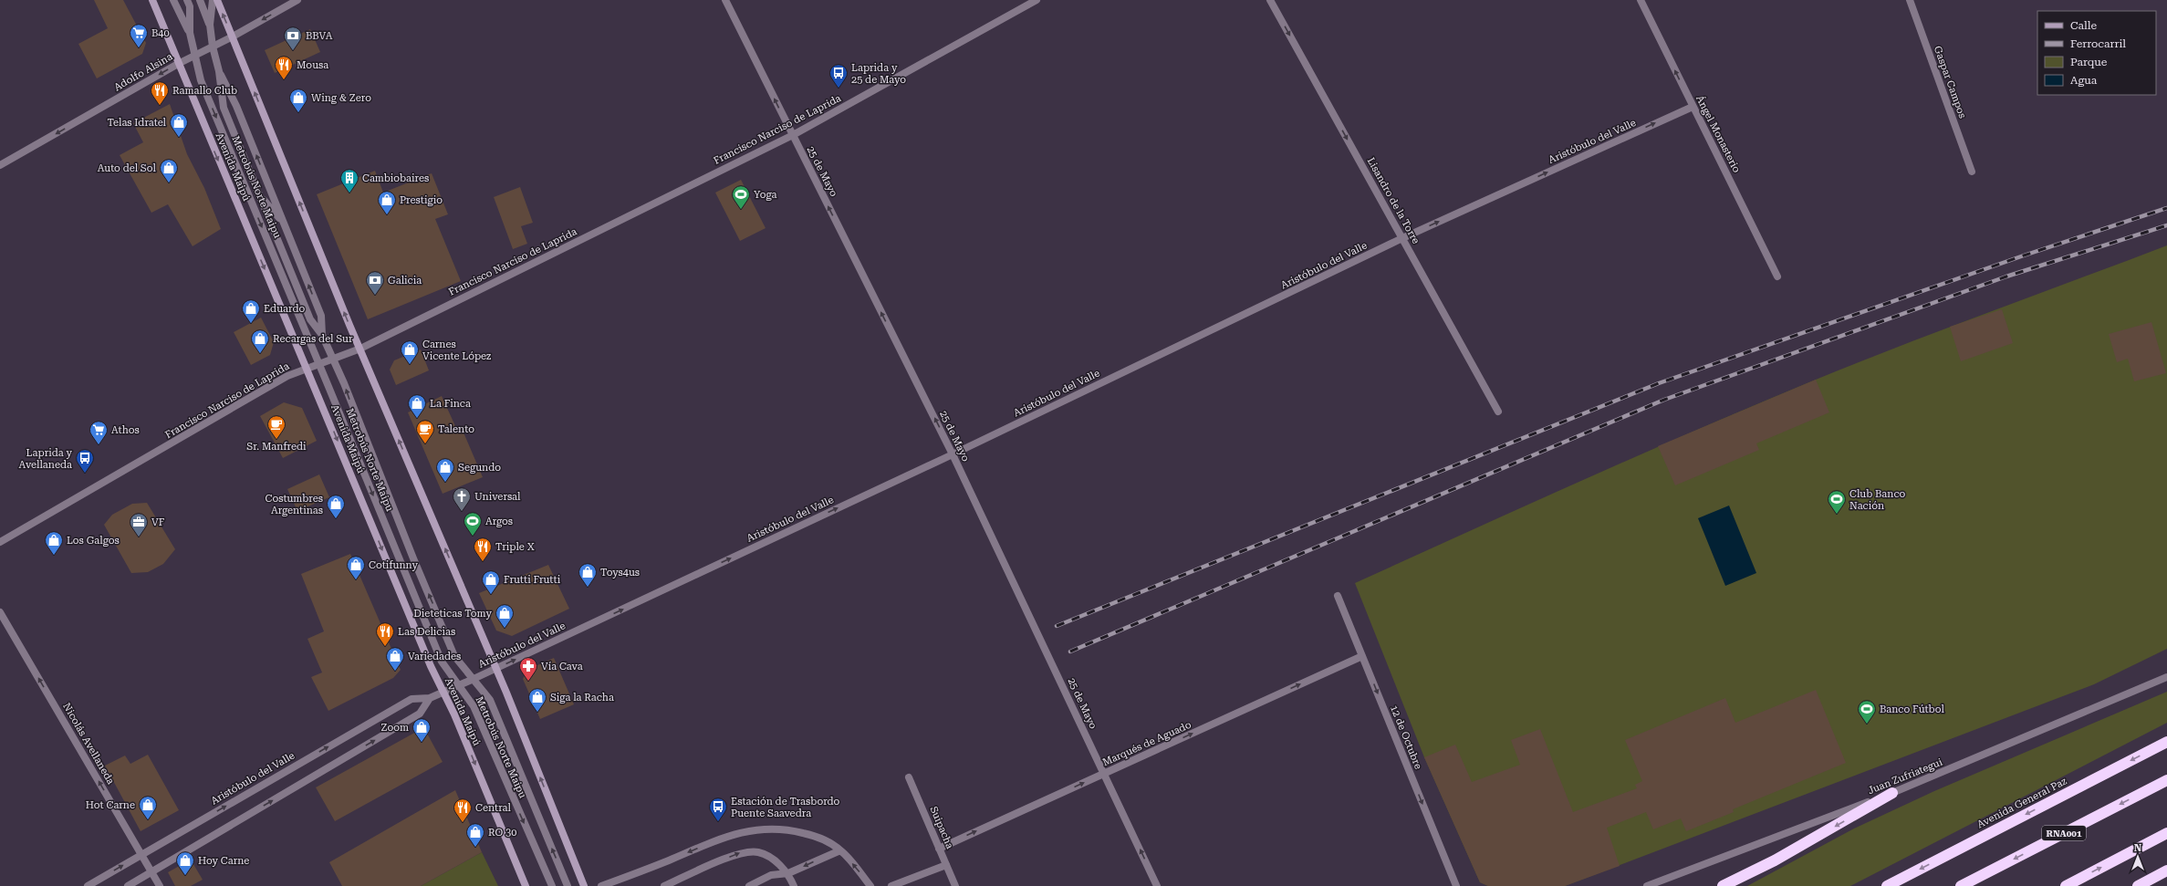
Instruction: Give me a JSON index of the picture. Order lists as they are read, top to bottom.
{
  "streets": {
    "highway": ["Avenida General Paz", "RNA001"],
    "main road": ["Avenida Maipú"],
    "street": [
      "Adolfo Alsina",
      "Gaspar Campos",
      "Francisco Narciso de Laprida",
      "Ángel Monasterio",
      "Aristóbulo del Valle",
      "25 de Mayo",
      "Metrobús Norte Maipu",
      "Lisandro de la Torre",
      "12 de Octubre",
      "Nicolás Avellaneda",
      "Marqués de Aguado",
      "Juan Zufriategui",
      "Suipacha"
    ]
  },
  "crossings": [
    ["Adolfo Alsina", "Avenida Maipú"],
    ["Adolfo Alsina", "Metrobús Norte Maipu"],
    ["Francisco Narciso de Laprida", "Avenida Maipú"],
    ["Francisco Narciso de Laprida", "25 de Mayo"],
    ["Francisco Narciso de Laprida", "Metrobús Norte Maipu"],
    ["Ángel Monasterio", "Aristóbulo del Valle"],
    ["Aristóbulo del Valle", "Avenida Maipú"],
    ["Aristóbulo del Valle", "25 de Mayo"],
    ["Aristóbulo del Valle", "Metrobús Norte Maipu"],
    ["Aristóbulo del Valle", "Lisandro de la Torre"],
    ["Aristóbulo del Valle", "Nicolás Avellaneda"],
    ["25 de Mayo", "Marqués de Aguado"],
    ["12 de Octubre", "Marqués de Aguado"],
    ["Marqués de Aguado", "Suipacha"]
  ],
  "one_way": [
    "Adolfo Alsina",
    "Ángel Monasterio",
    "Aristóbulo del Valle",
    "25 de Mayo",
    "Lisandro de la Torre",
    "12 de Octubre",
    "Nicolás Avellaneda",
    "Marqués de Aguado"
  ],
  "places": {
    "supermarket": ["B40", "Athos"],
    "bank": ["BBVA", "Galicia"],
    "restaurant": [
      "Mousa",
      "Ramallo Club",
      "Triple X",
      "Las Delicias",
      "Central"
    ],
    "bus stop": ["Laprida y 25 de Mayo", "Laprida y Avellaneda", "Estación de Trasbordo Puente Saavedra"],
    "shop": [
      "Wing & Zero",
      "Telas Idratel",
      "Auto del Sol",
      "Prestigio",
      "Eduardo",
      "Recargas del Sur",
      "Carnes Vicente López",
      "La Finca",
      "Segundo",
      "Costumbres Argentinas",
      "Los Galgos",
      "Cotifunny",
      "Toys4us",
      "Frutti Frutti",
      "Dieteticas Tomy",
      "Variedades",
      "Siga la Racha",
      "Zoom",
      "Hot Carne",
      "RO 30",
      "Hoy Carne"
    ],
    "building": ["Cambiobaires"],
    "sports": [
      "Yoga",
      "Club Banco Nación",
      "Argos",
      "Banco Fútbol"
    ],
    "cafe": ["Sr. Manfredi", "Talento"],
    "church": ["Universal"],
    "office": ["VF"],
    "pharmacy": ["Vía Cava"]
  },
  "legend": [
    "Calle",
    "Ferrocarril",
    "Parque",
    "Agua"
  ],
  "north": "top"
}
